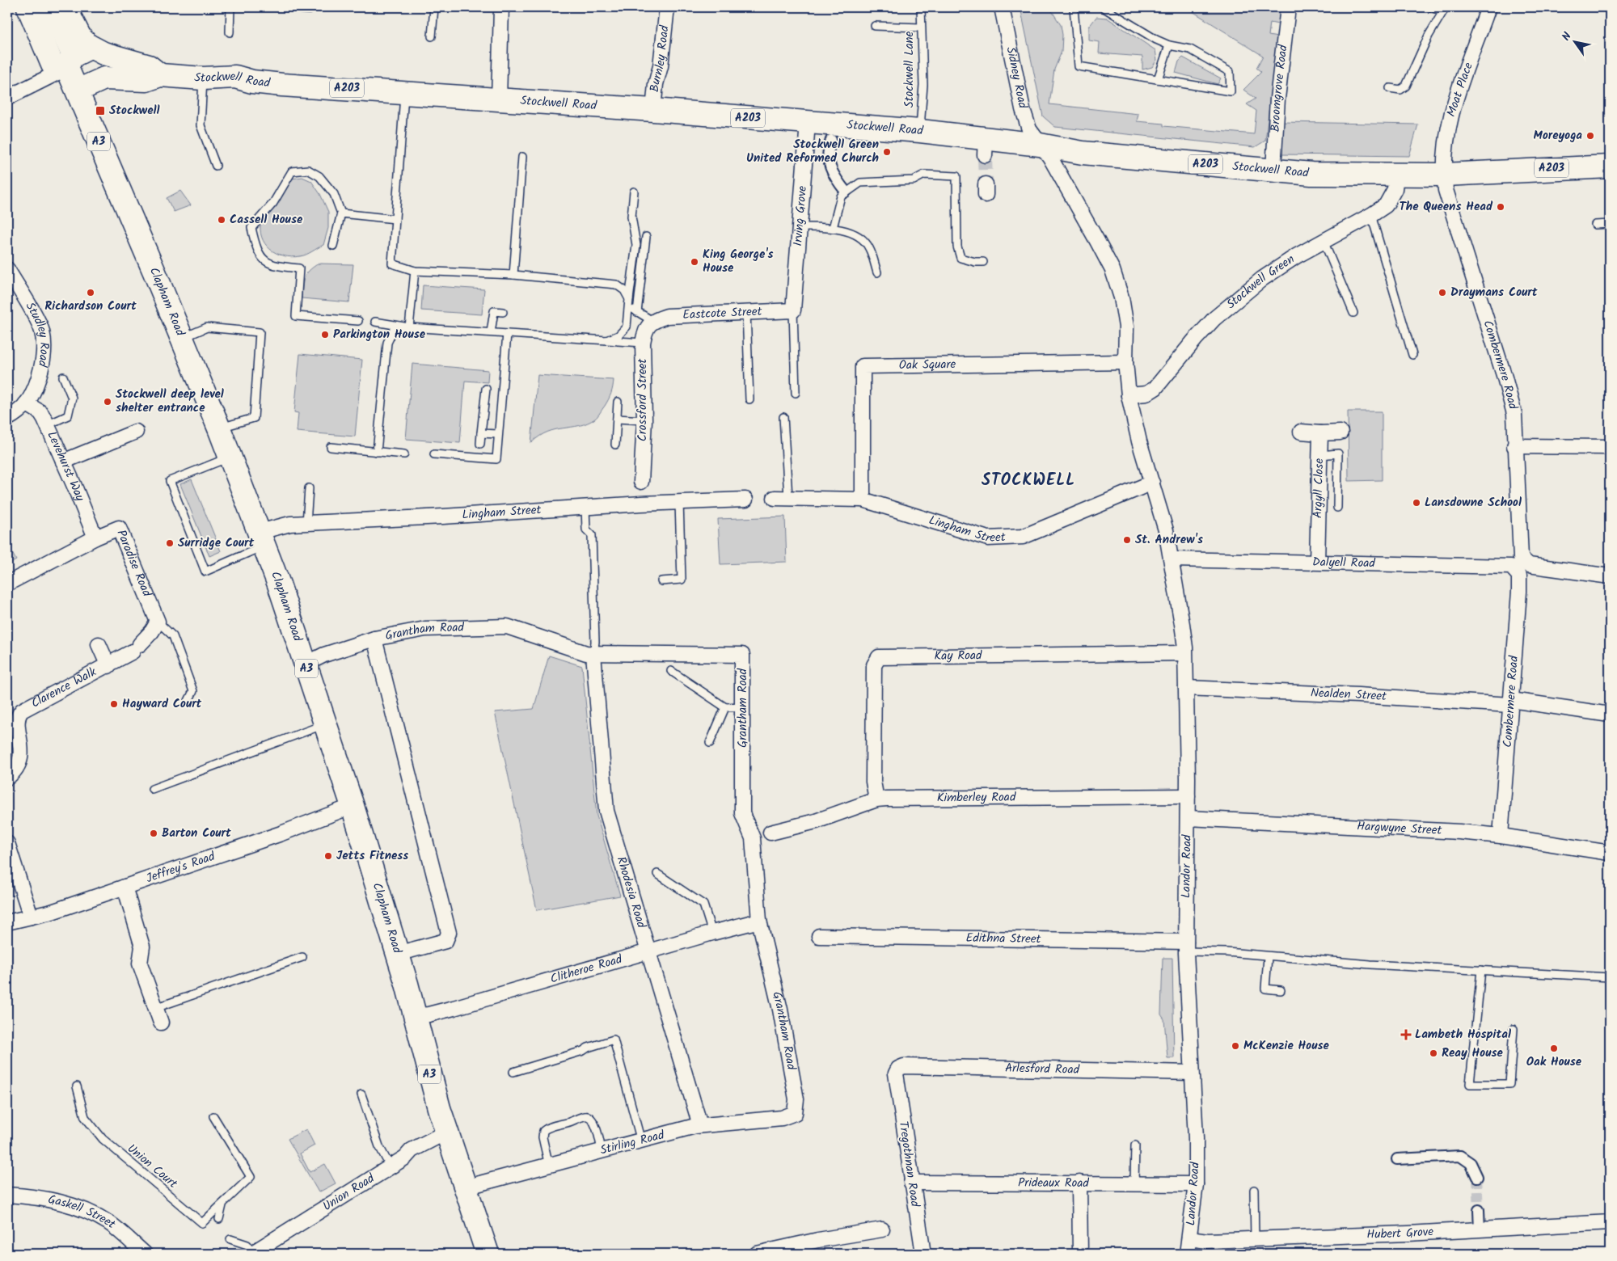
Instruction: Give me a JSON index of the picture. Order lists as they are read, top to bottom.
{
  "streets": {
    "highway": [
      "Stockwell Road",
      "A203",
      "A3",
      "Clapham Road"
    ],
    "street": [
      "Burnley Road",
      "Sidney Road",
      "Broomgrove Road",
      "Moat Place",
      "Irving Grove",
      "Stockwell Green",
      "Eastcote Street",
      "Studley Road",
      "Combermere Road",
      "Oak Square",
      "Crossford Street",
      "Levehurst Way",
      "Argyll Close",
      "Lingham Street",
      "Dalyell Road",
      "Paradise Road",
      "Grantham Road",
      "Kay Road",
      "Clarence Walk",
      "Nealden Street",
      "Kimberley Road",
      "Hargwyne Street",
      "Landor Road",
      "Jeffrey's Road",
      "Rhodesia Road",
      "Edithna Street",
      "Clitheroe Road",
      "Arlesford Road",
      "Stirling Road",
      "Tregothnan Road",
      "Prideaux Road",
      "Union Road",
      "Gaskell Street",
      "Hubert Grove"
    ],
    "lane": ["Stockwell Lane", "Union Court"]
  },
  "crossings": [
    ["Burnley Road", "Stockwell Road"],
    ["Stockwell Lane", "Stockwell Road"],
    ["Sidney Road", "Stockwell Road"],
    ["Stockwell Road", "Broomgrove Road"],
    ["Stockwell Road", "Moat Place"],
    ["Stockwell Road", "Irving Grove"],
    ["Stockwell Road", "Stockwell Green"],
    ["Stockwell Road", "Clapham Road"],
    ["Stockwell Road", "Combermere Road"],
    ["Moat Place", "Combermere Road"],
    ["Irving Grove", "Eastcote Street"],
    ["Clapham Road", "Lingham Street"],
    ["Clapham Road", "Grantham Road"],
    ["Clapham Road", "Jeffrey's Road"],
    ["Clapham Road", "Clitheroe Road"],
    ["Clapham Road", "Stirling Road"],
    ["Clapham Road", "Union Road"],
    ["Eastcote Street", "Crossford Street"],
    ["Studley Road", "Levehurst Way"],
    ["Combermere Road", "Dalyell Road"],
    ["Combermere Road", "Nealden Street"],
    ["Combermere Road", "Hargwyne Street"],
    ["Oak Square", "Lingham Street"],
    ["Crossford Street", "Lingham Street"],
    ["Levehurst Way", "Paradise Road"],
    ["Argyll Close", "Dalyell Road"],
    ["Lingham Street", "Landor Road"],
    ["Dalyell Road", "Landor Road"],
    ["Paradise Road", "Clarence Walk"],
    ["Grantham Road", "Rhodesia Road"],
    ["Grantham Road", "Clitheroe Road"],
    ["Grantham Road", "Stirling Road"],
    ["Kay Road", "Kimberley Road"],
    ["Kay Road", "Landor Road"],
    ["Nealden Street", "Landor Road"],
    ["Kimberley Road", "Landor Road"],
    ["Hargwyne Street", "Landor Road"],
    ["Landor Road", "Edithna Street"],
    ["Landor Road", "Arlesford Road"],
    ["Landor Road", "Prideaux Road"],
    ["Landor Road", "Hubert Grove"],
    ["Rhodesia Road", "Clitheroe Road"],
    ["Rhodesia Road", "Stirling Road"],
    ["Arlesford Road", "Tregothnan Road"],
    ["Tregothnan Road", "Prideaux Road"]
  ],
  "districts": ["STOCKWELL"],
  "places": {
    "transit": ["Stockwell"],
    "other": [
      "Moreyoga",
      "Stockwell Green United Reformed Church",
      "The Queens Head",
      "Cassell House",
      "King George's House",
      "Richardson Court",
      "Draymans Court",
      "Parkington House",
      "Stockwell deep level shelter entrance",
      "Lansdowne School",
      "St. Andrew's",
      "Surridge Court",
      "Hayward Court",
      "Barton Court",
      "Jetts Fitness",
      "McKenzie House",
      "Oak House",
      "Reay House"
    ],
    "health": ["Lambeth Hospital"]
  },
  "north": "top left"
}
